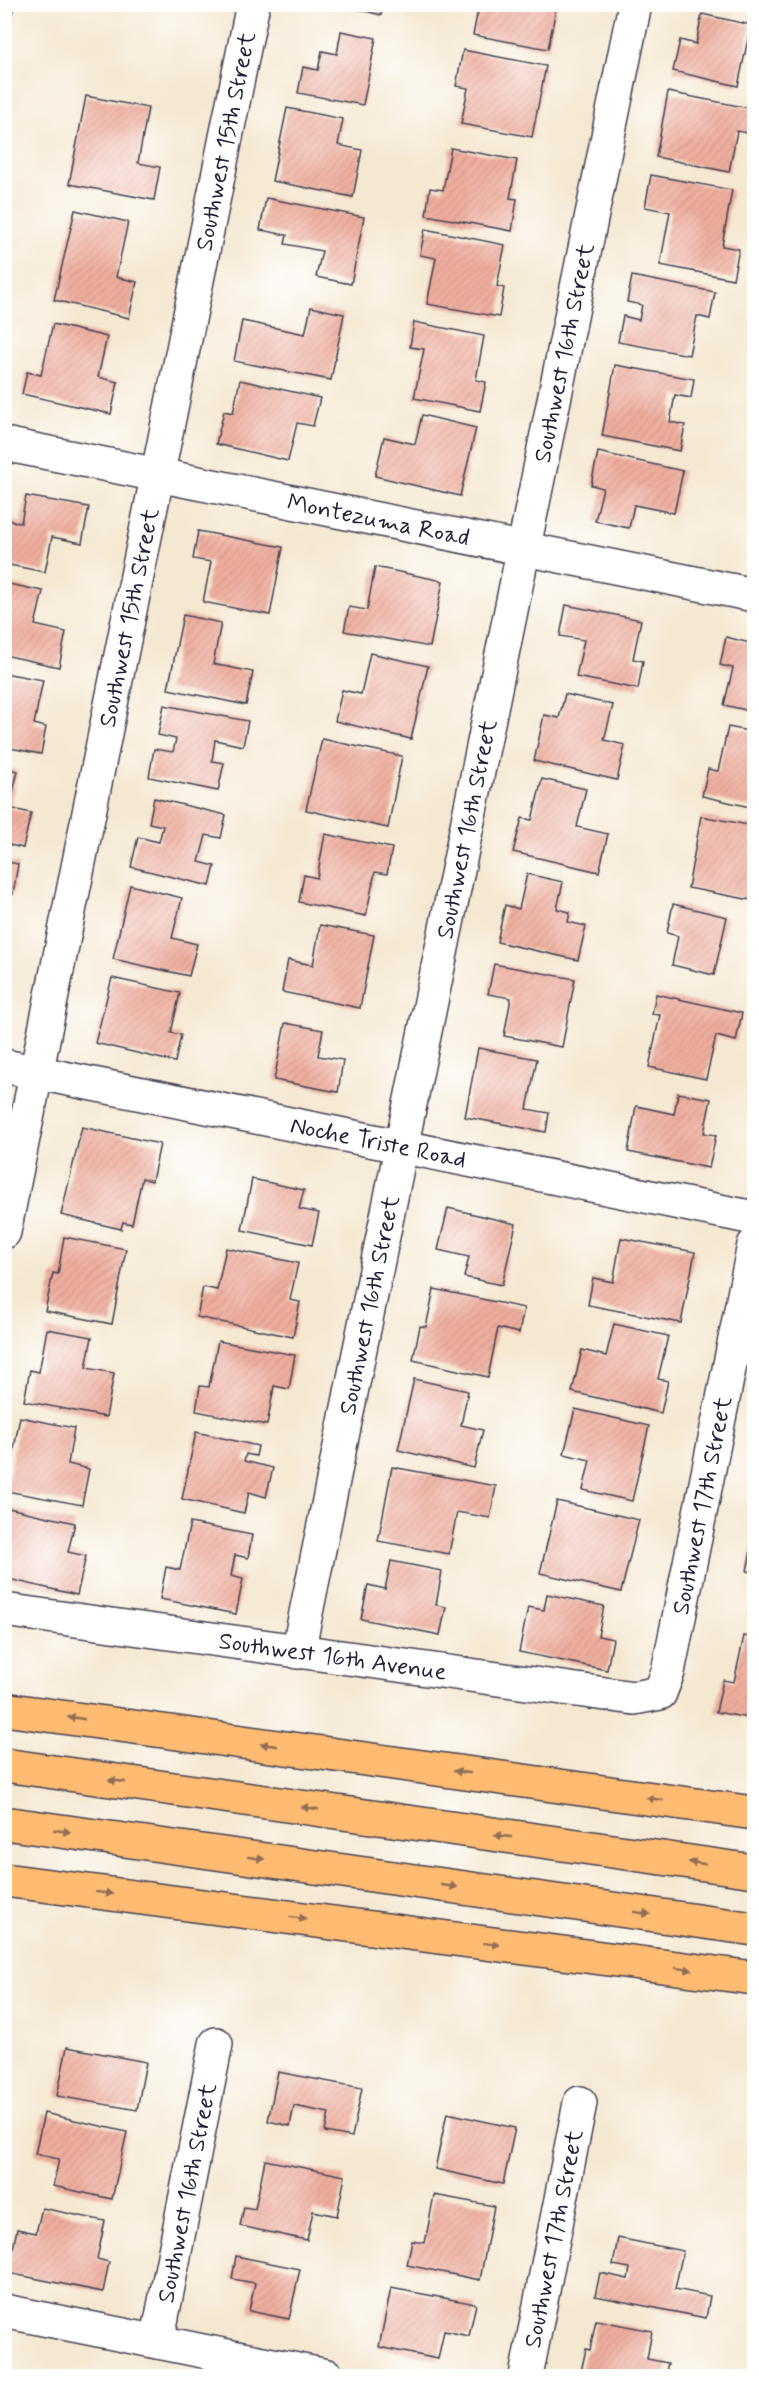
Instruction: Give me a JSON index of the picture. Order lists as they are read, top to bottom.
{
  "streets": {
    "street": [
      "Southwest 15th Street",
      "Southwest 16th Street",
      "Montezuma Road",
      "Noche Triste Road",
      "Southwest 17th Street",
      "Southwest 16th Avenue"
    ]
  },
  "crossings": [
    ["Southwest 15th Street", "Montezuma Road"],
    ["Southwest 15th Street", "Noche Triste Road"],
    ["Southwest 16th Street", "Montezuma Road"],
    ["Southwest 16th Street", "Noche Triste Road"],
    ["Southwest 16th Street", "Southwest 16th Avenue"],
    ["Southwest 17th Street", "Southwest 16th Avenue"]
  ]
}
